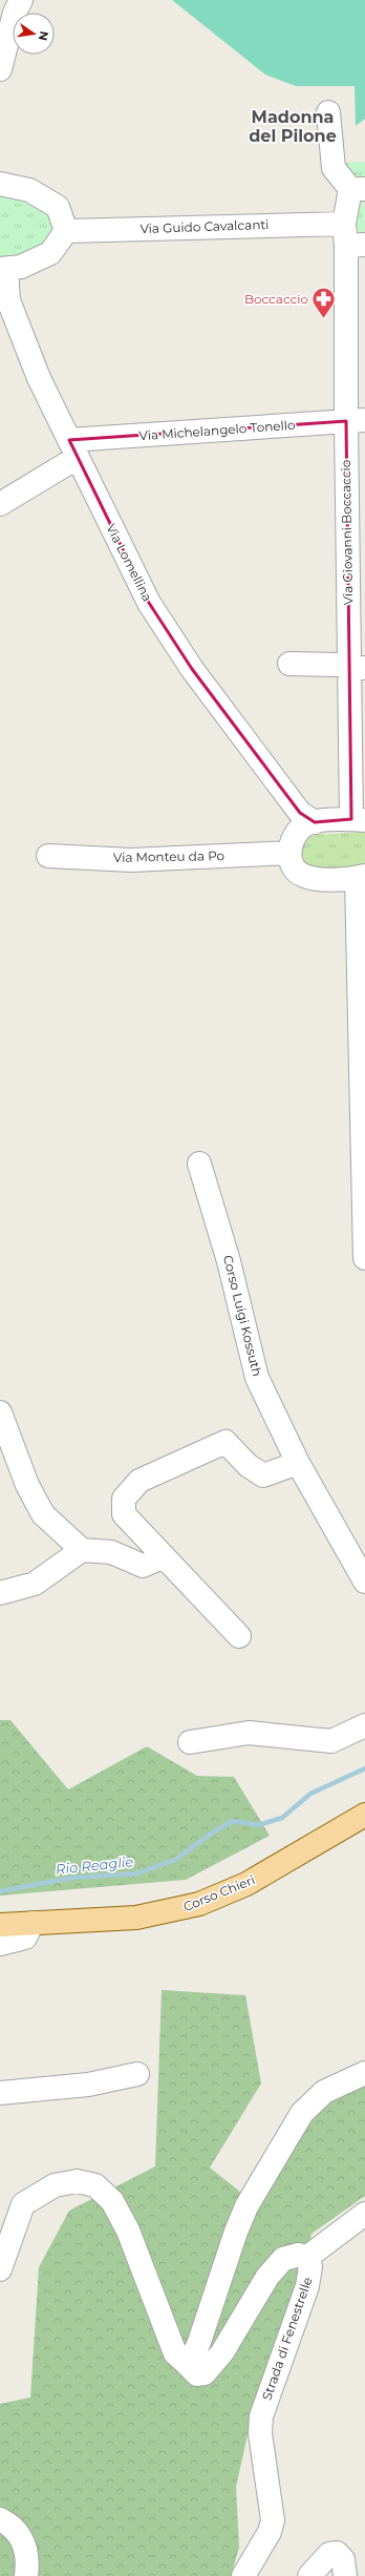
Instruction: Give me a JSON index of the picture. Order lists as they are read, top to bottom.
{
  "streets": {
    "main road": ["Corso Chieri"],
    "street": [
      "Via Guido Cavalcanti",
      "Via Michelangelo Tonello",
      "Via Giovanni Boccaccio",
      "Via Lomellina",
      "Via Monteu da Po",
      "Corso Luigi Kossuth",
      "Strada di Fenestrelle"
    ]
  },
  "crossings": [
    ["Via Guido Cavalcanti", "Via Giovanni Boccaccio"],
    ["Via Michelangelo Tonello", "Via Giovanni Boccaccio"],
    ["Via Michelangelo Tonello", "Via Lomellina"]
  ],
  "districts": ["Madonna del Pilone"],
  "water": ["Rio Reaglie"],
  "places": {
    "pharmacy": ["Boccaccio"]
  },
  "north": "right"
}
